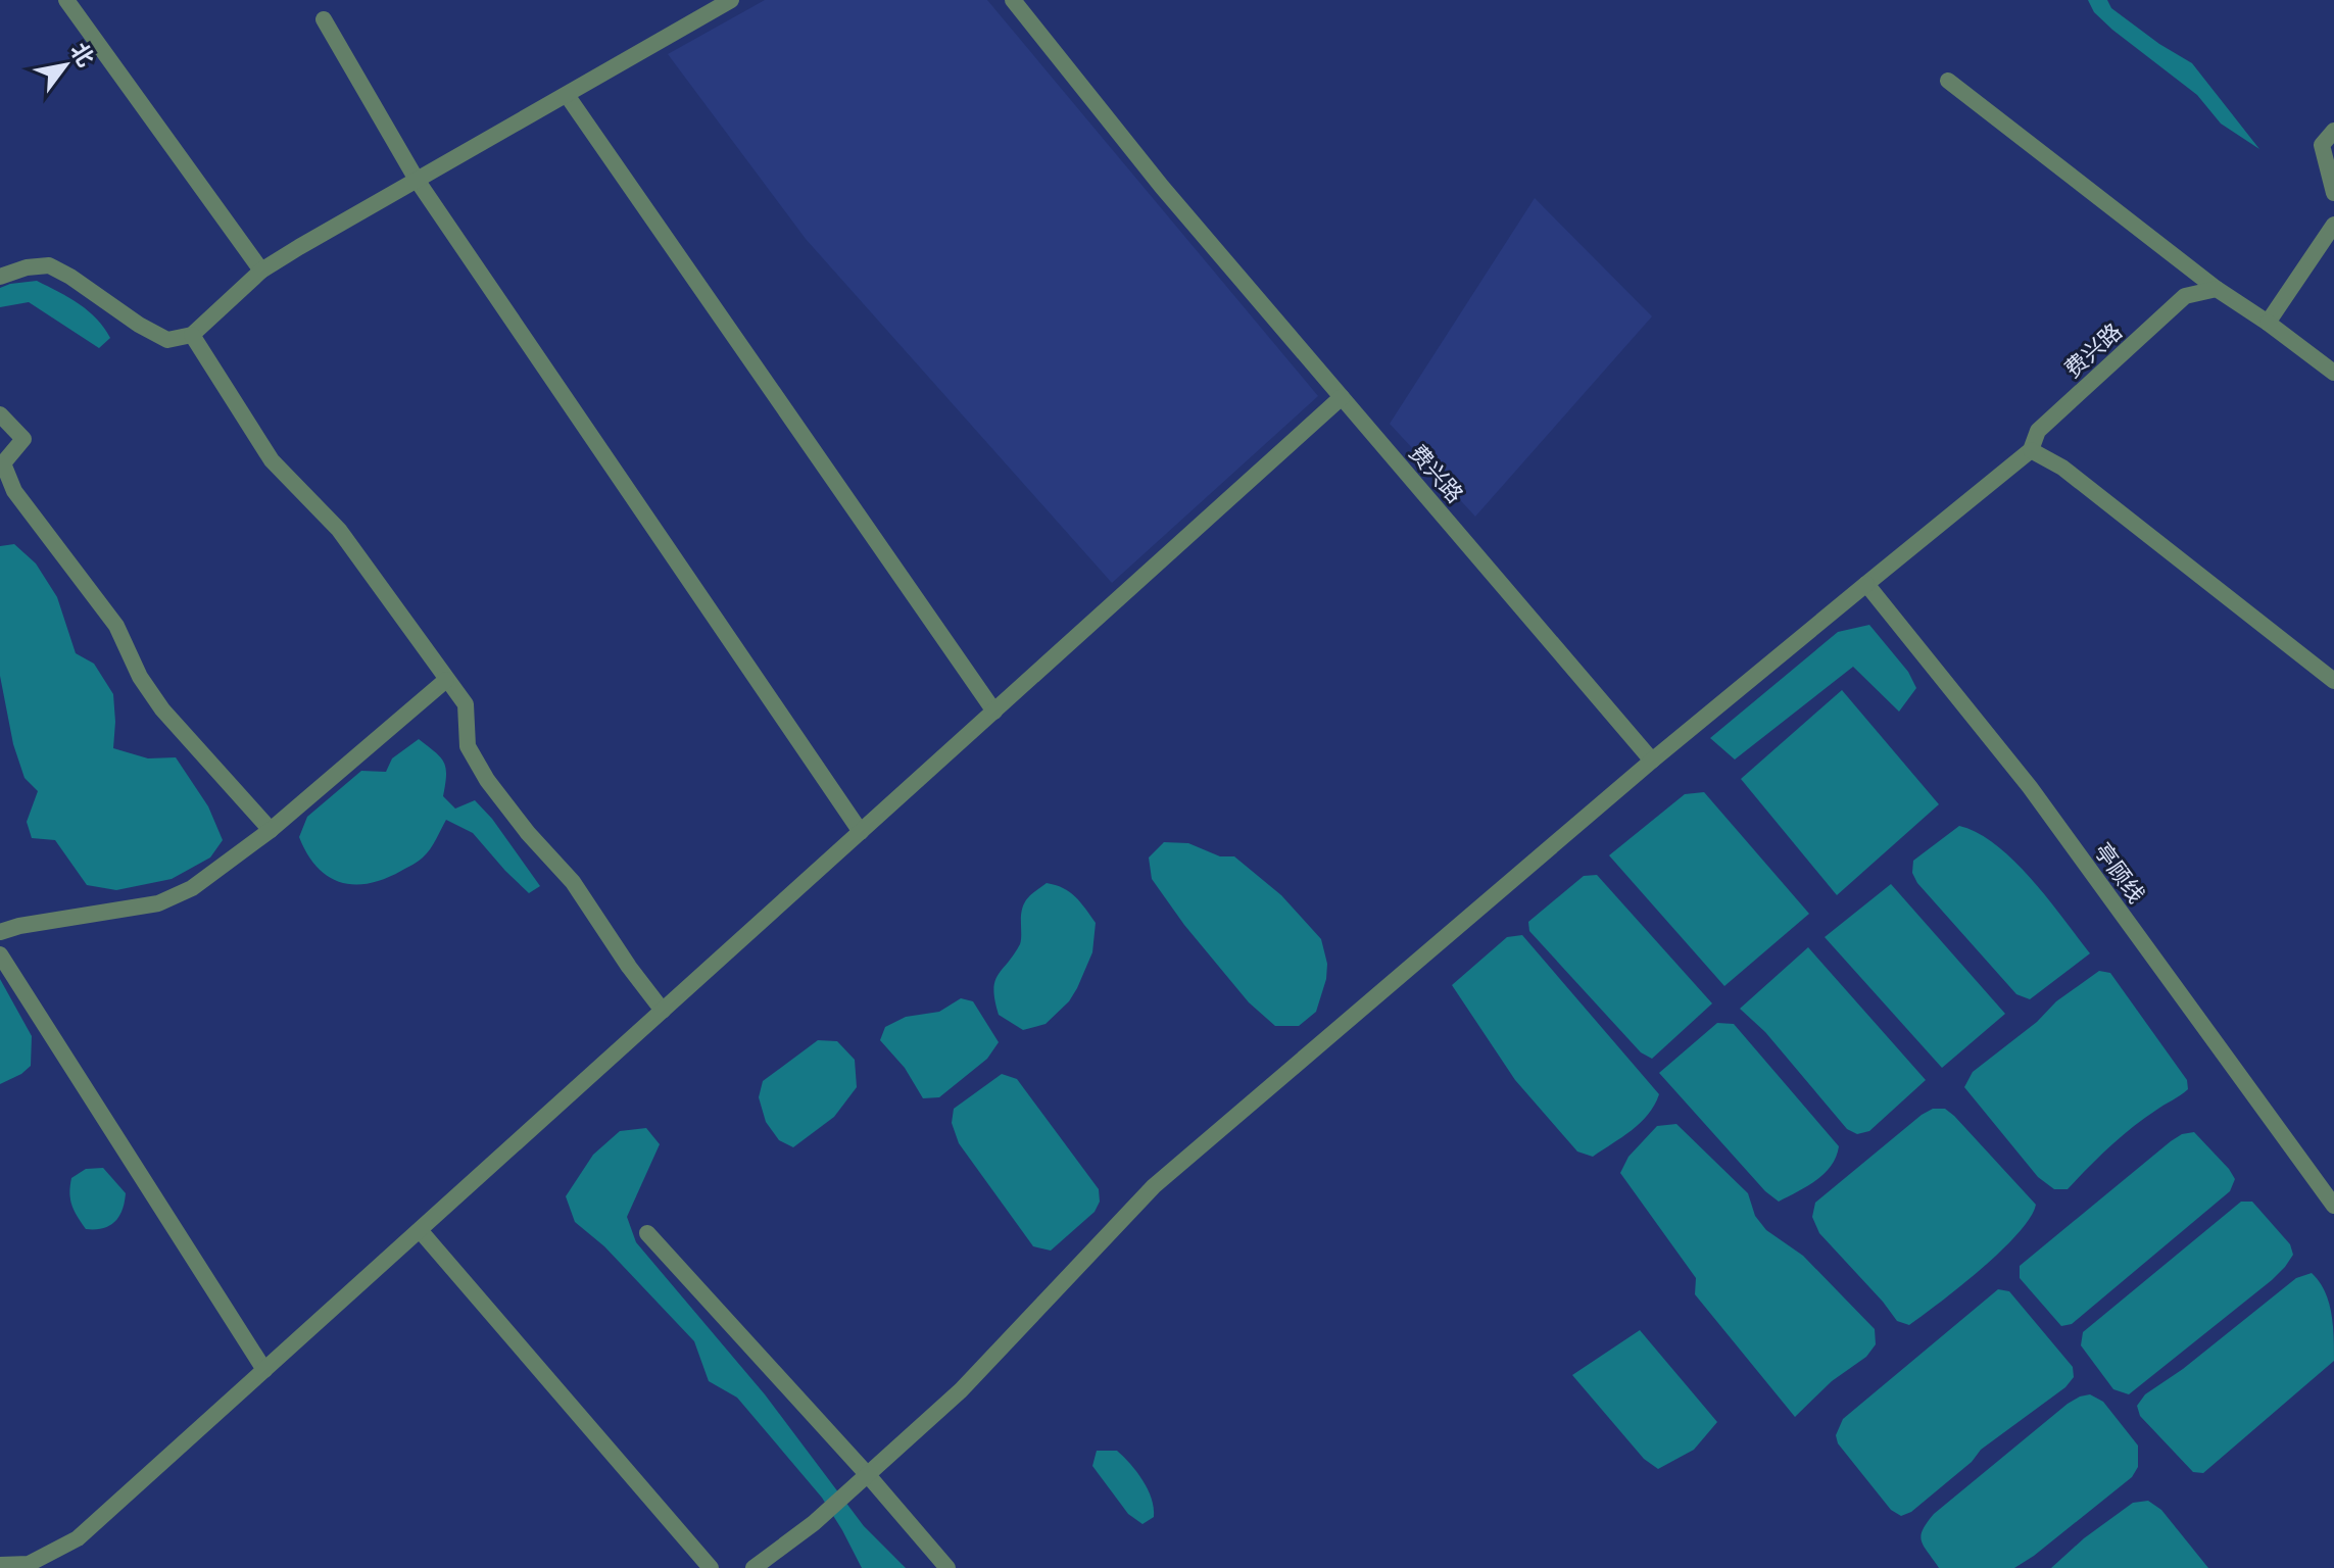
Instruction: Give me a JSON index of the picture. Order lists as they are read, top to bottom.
{
  "streets": {
    "street": ["费兴路", "亭顾线"]
  },
  "crossings": [
    ["费兴路", "亭顾线"]
  ],
  "north": "top right"
}
